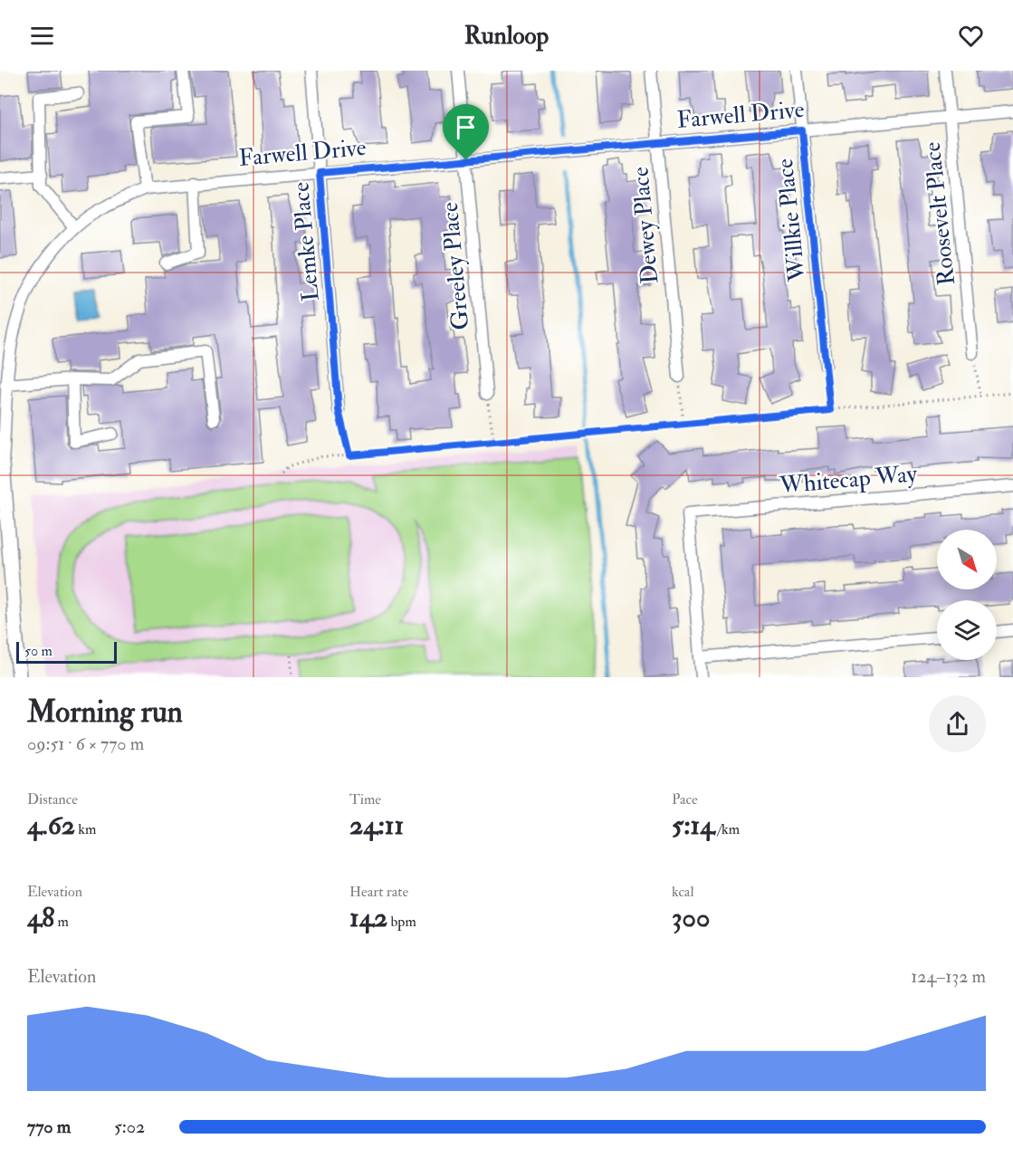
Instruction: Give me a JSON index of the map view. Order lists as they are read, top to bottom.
{
  "streets": {
    "street": [
      "Farwell Drive",
      "Roosevelt Place",
      "Willkie Place",
      "Dewey Place",
      "Lemke Place",
      "Greeley Place",
      "Whitecap Way"
    ]
  },
  "crossings": [
    ["Farwell Drive", "Roosevelt Place"],
    ["Farwell Drive", "Willkie Place"],
    ["Farwell Drive", "Dewey Place"],
    ["Farwell Drive", "Lemke Place"],
    ["Farwell Drive", "Greeley Place"]
  ],
  "scale_bar": "50 m",
  "north": "bottom right",
  "page": {
    "header": "Runloop",
    "scale": "50 m",
    "heading": ["Morning run", "09:51 · 6 × 770 m"],
    "stats": [
      ["Distance", "4.62 km"],
      ["Time", "24:11"],
      ["Pace", "5:14 /km"],
      ["Elevation", "48 m"],
      ["Heart rate", "142 bpm"],
      ["kcal", "300"]
    ],
    "chart": ["Elevation", "124–132 m"],
    "list": [
      {
        "name": "770 m",
        "note": "5:02"
      }
    ]
  }
}
